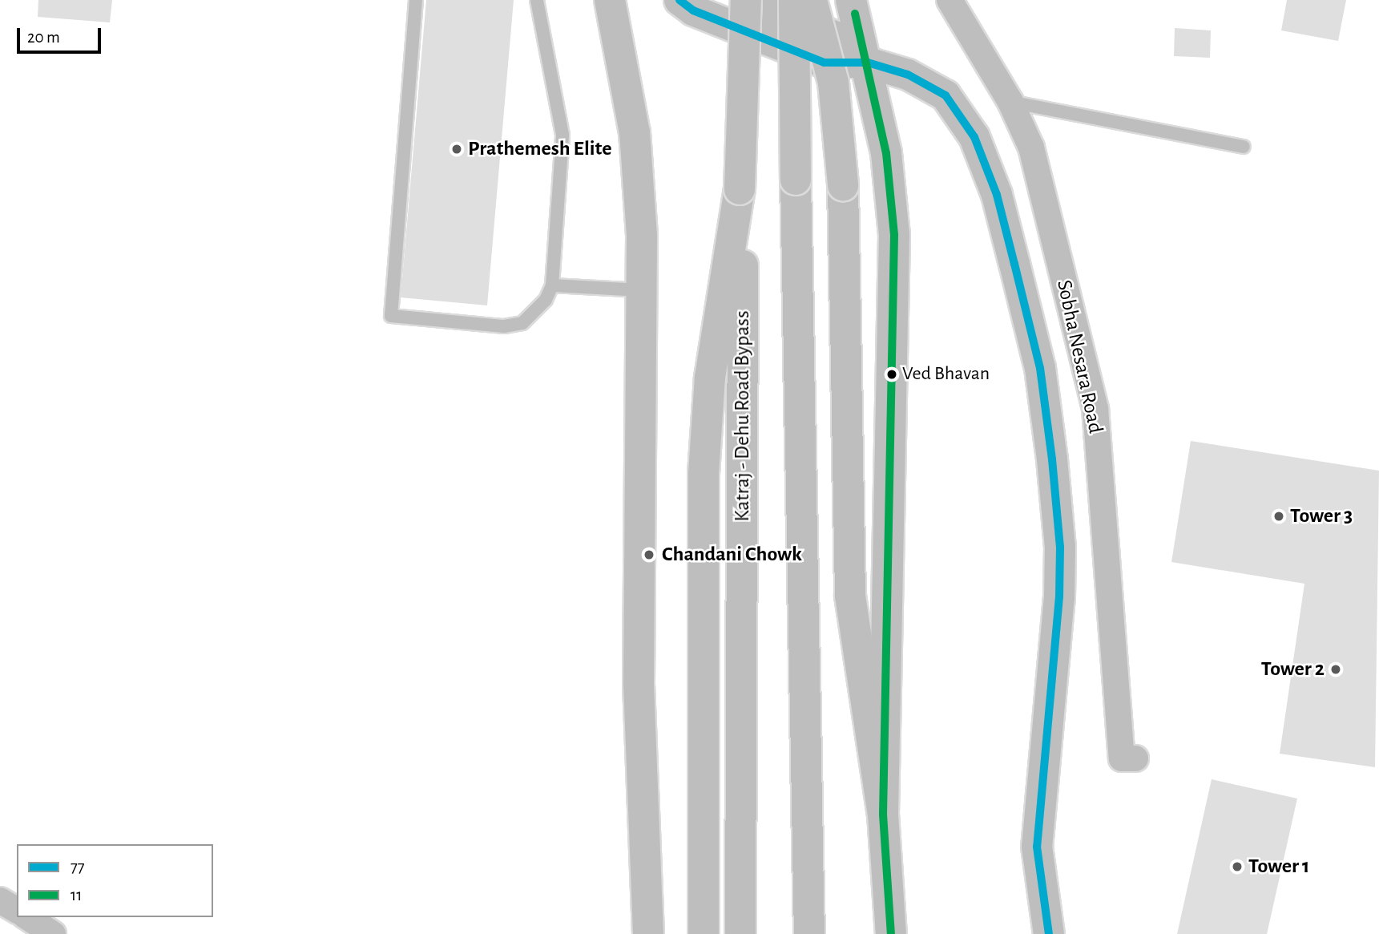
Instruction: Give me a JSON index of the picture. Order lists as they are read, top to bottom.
{
  "streets": {
    "main road": ["Katraj - Dehu Road Bypass"],
    "street": ["Sobha Nesara Road"]
  },
  "places": [
    "Prathemesh Elite",
    "Ved Bhavan",
    "Tower 3",
    "Chandani Chowk",
    "Tower 2",
    "Tower 1"
  ],
  "lines": ["transit line 77", "transit line 11"],
  "legend": ["77", "11"],
  "scale_bar": "20 m"
}
